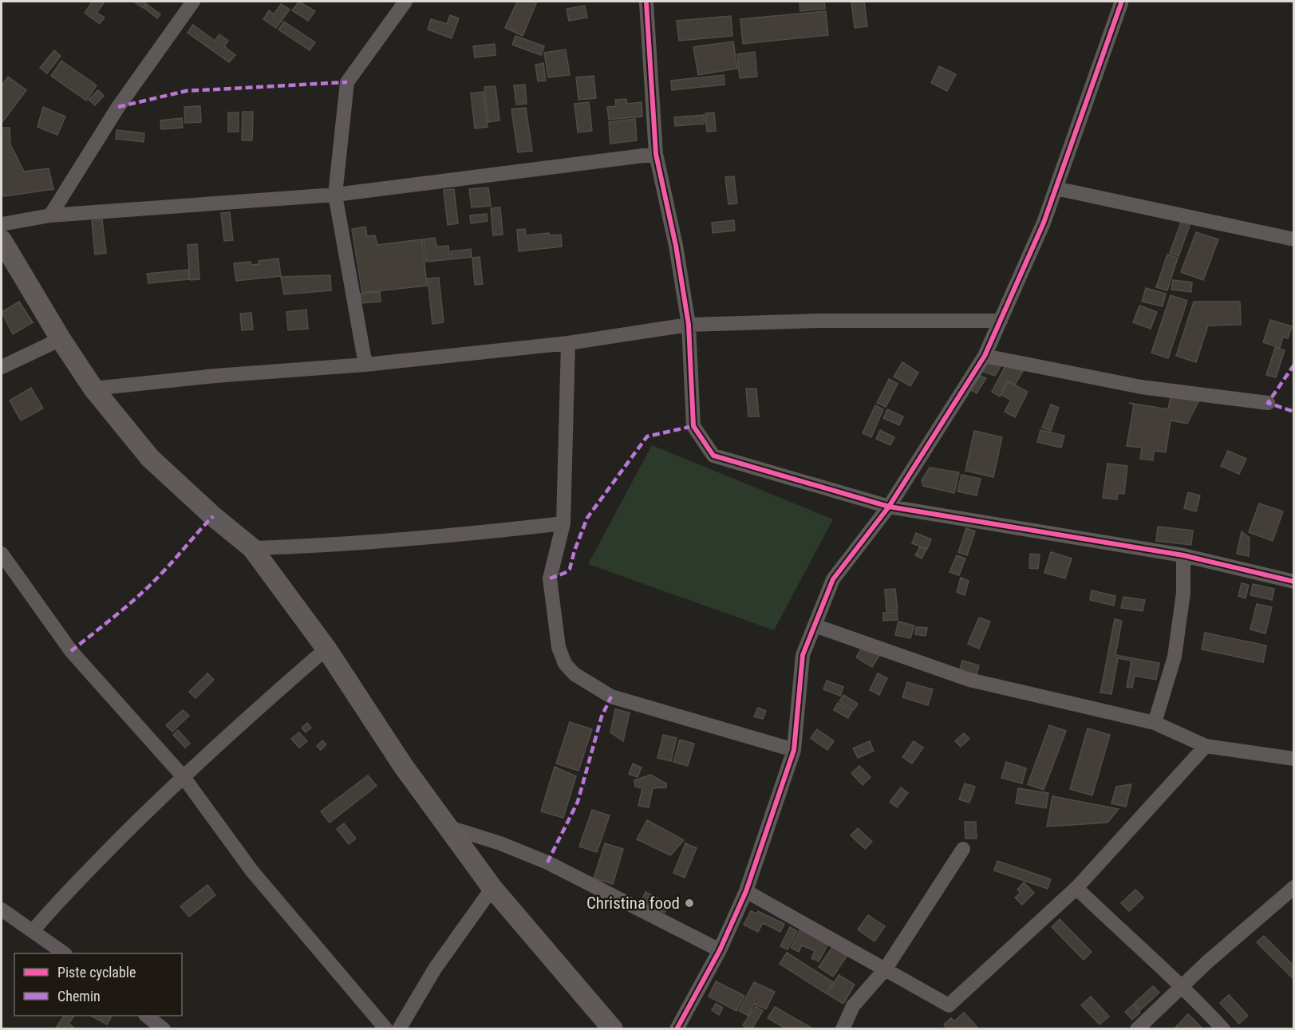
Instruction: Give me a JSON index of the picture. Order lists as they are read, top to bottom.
{
  "places": ["Christina food"],
  "legend": ["Piste cyclable", "Chemin"]
}
